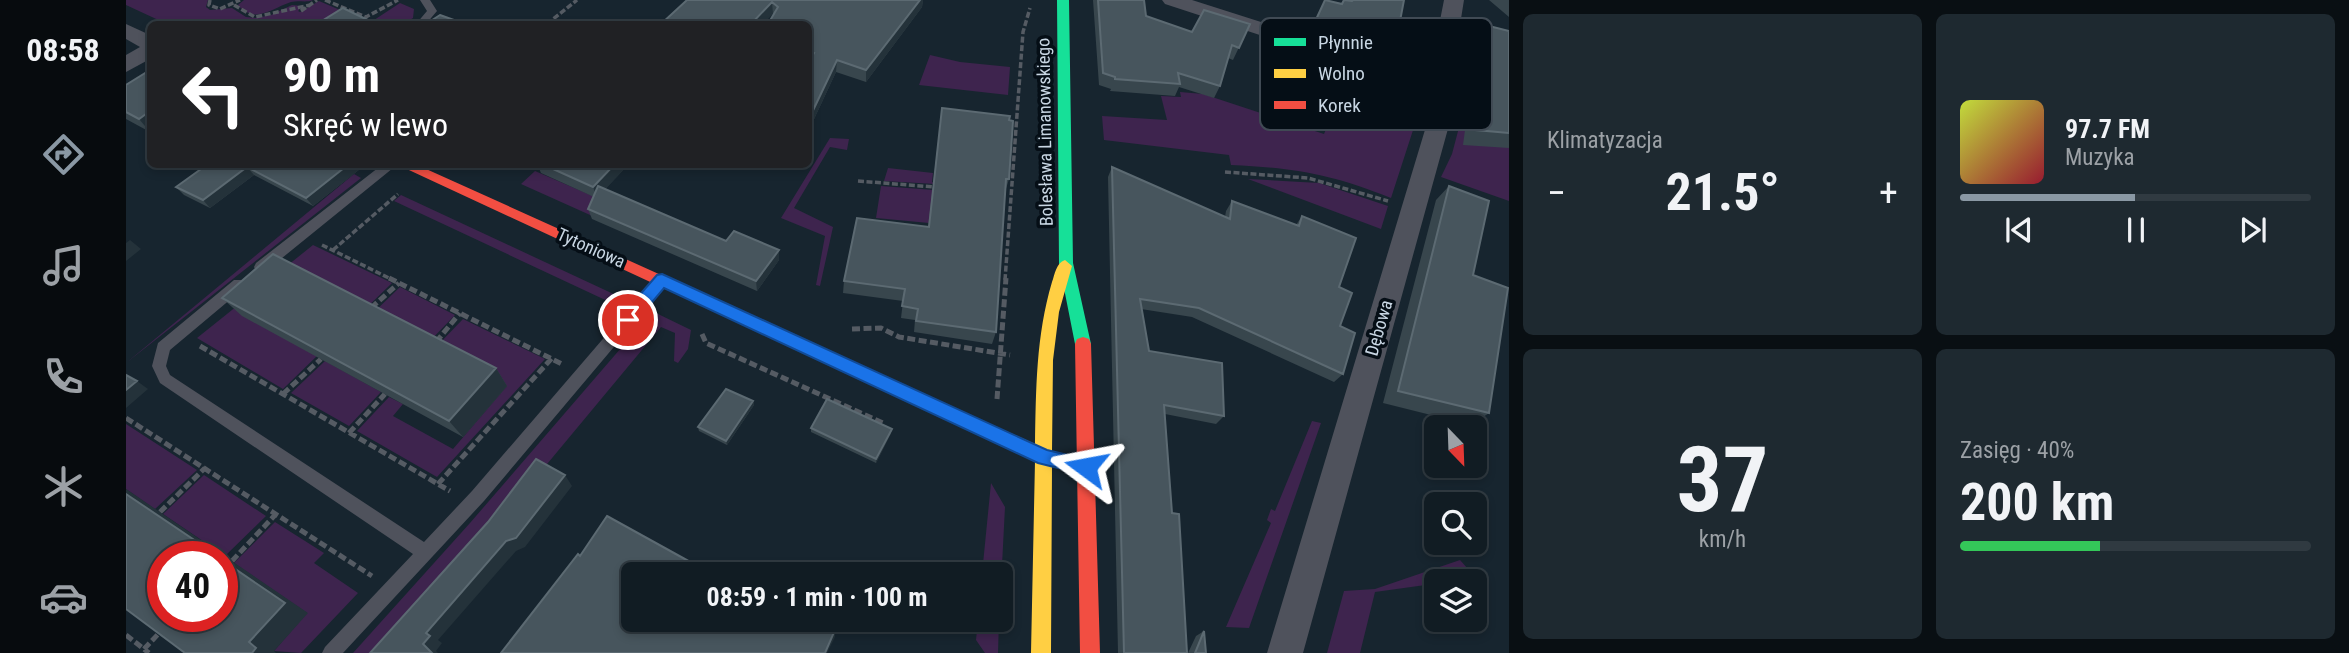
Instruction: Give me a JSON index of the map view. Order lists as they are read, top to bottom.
{
  "streets": {
    "street": ["Bolesława Limanowskiego", "Tytoniowa", "Dębowa"]
  },
  "crossings": [
    ["Bolesława Limanowskiego", "Tytoniowa"]
  ],
  "legend": ["Płynnie", "Wolno", "Korek"],
  "north": "bottom right",
  "page": {
    "tabs": "08:58",
    "tile": [
      "Klimatyzacja",
      ["37", "km/h"],
      ["Zasięg · 40%", "200 km"]
    ],
    "turn": ["90 m", "Skręć w lewo"],
    "song": ["97.7 FM", "Muzyka"],
    "heat": ["−", "21.5°", "+"],
    "limit": "40",
    "trip": "08:59 · 1 min · 100 m"
  }
}
